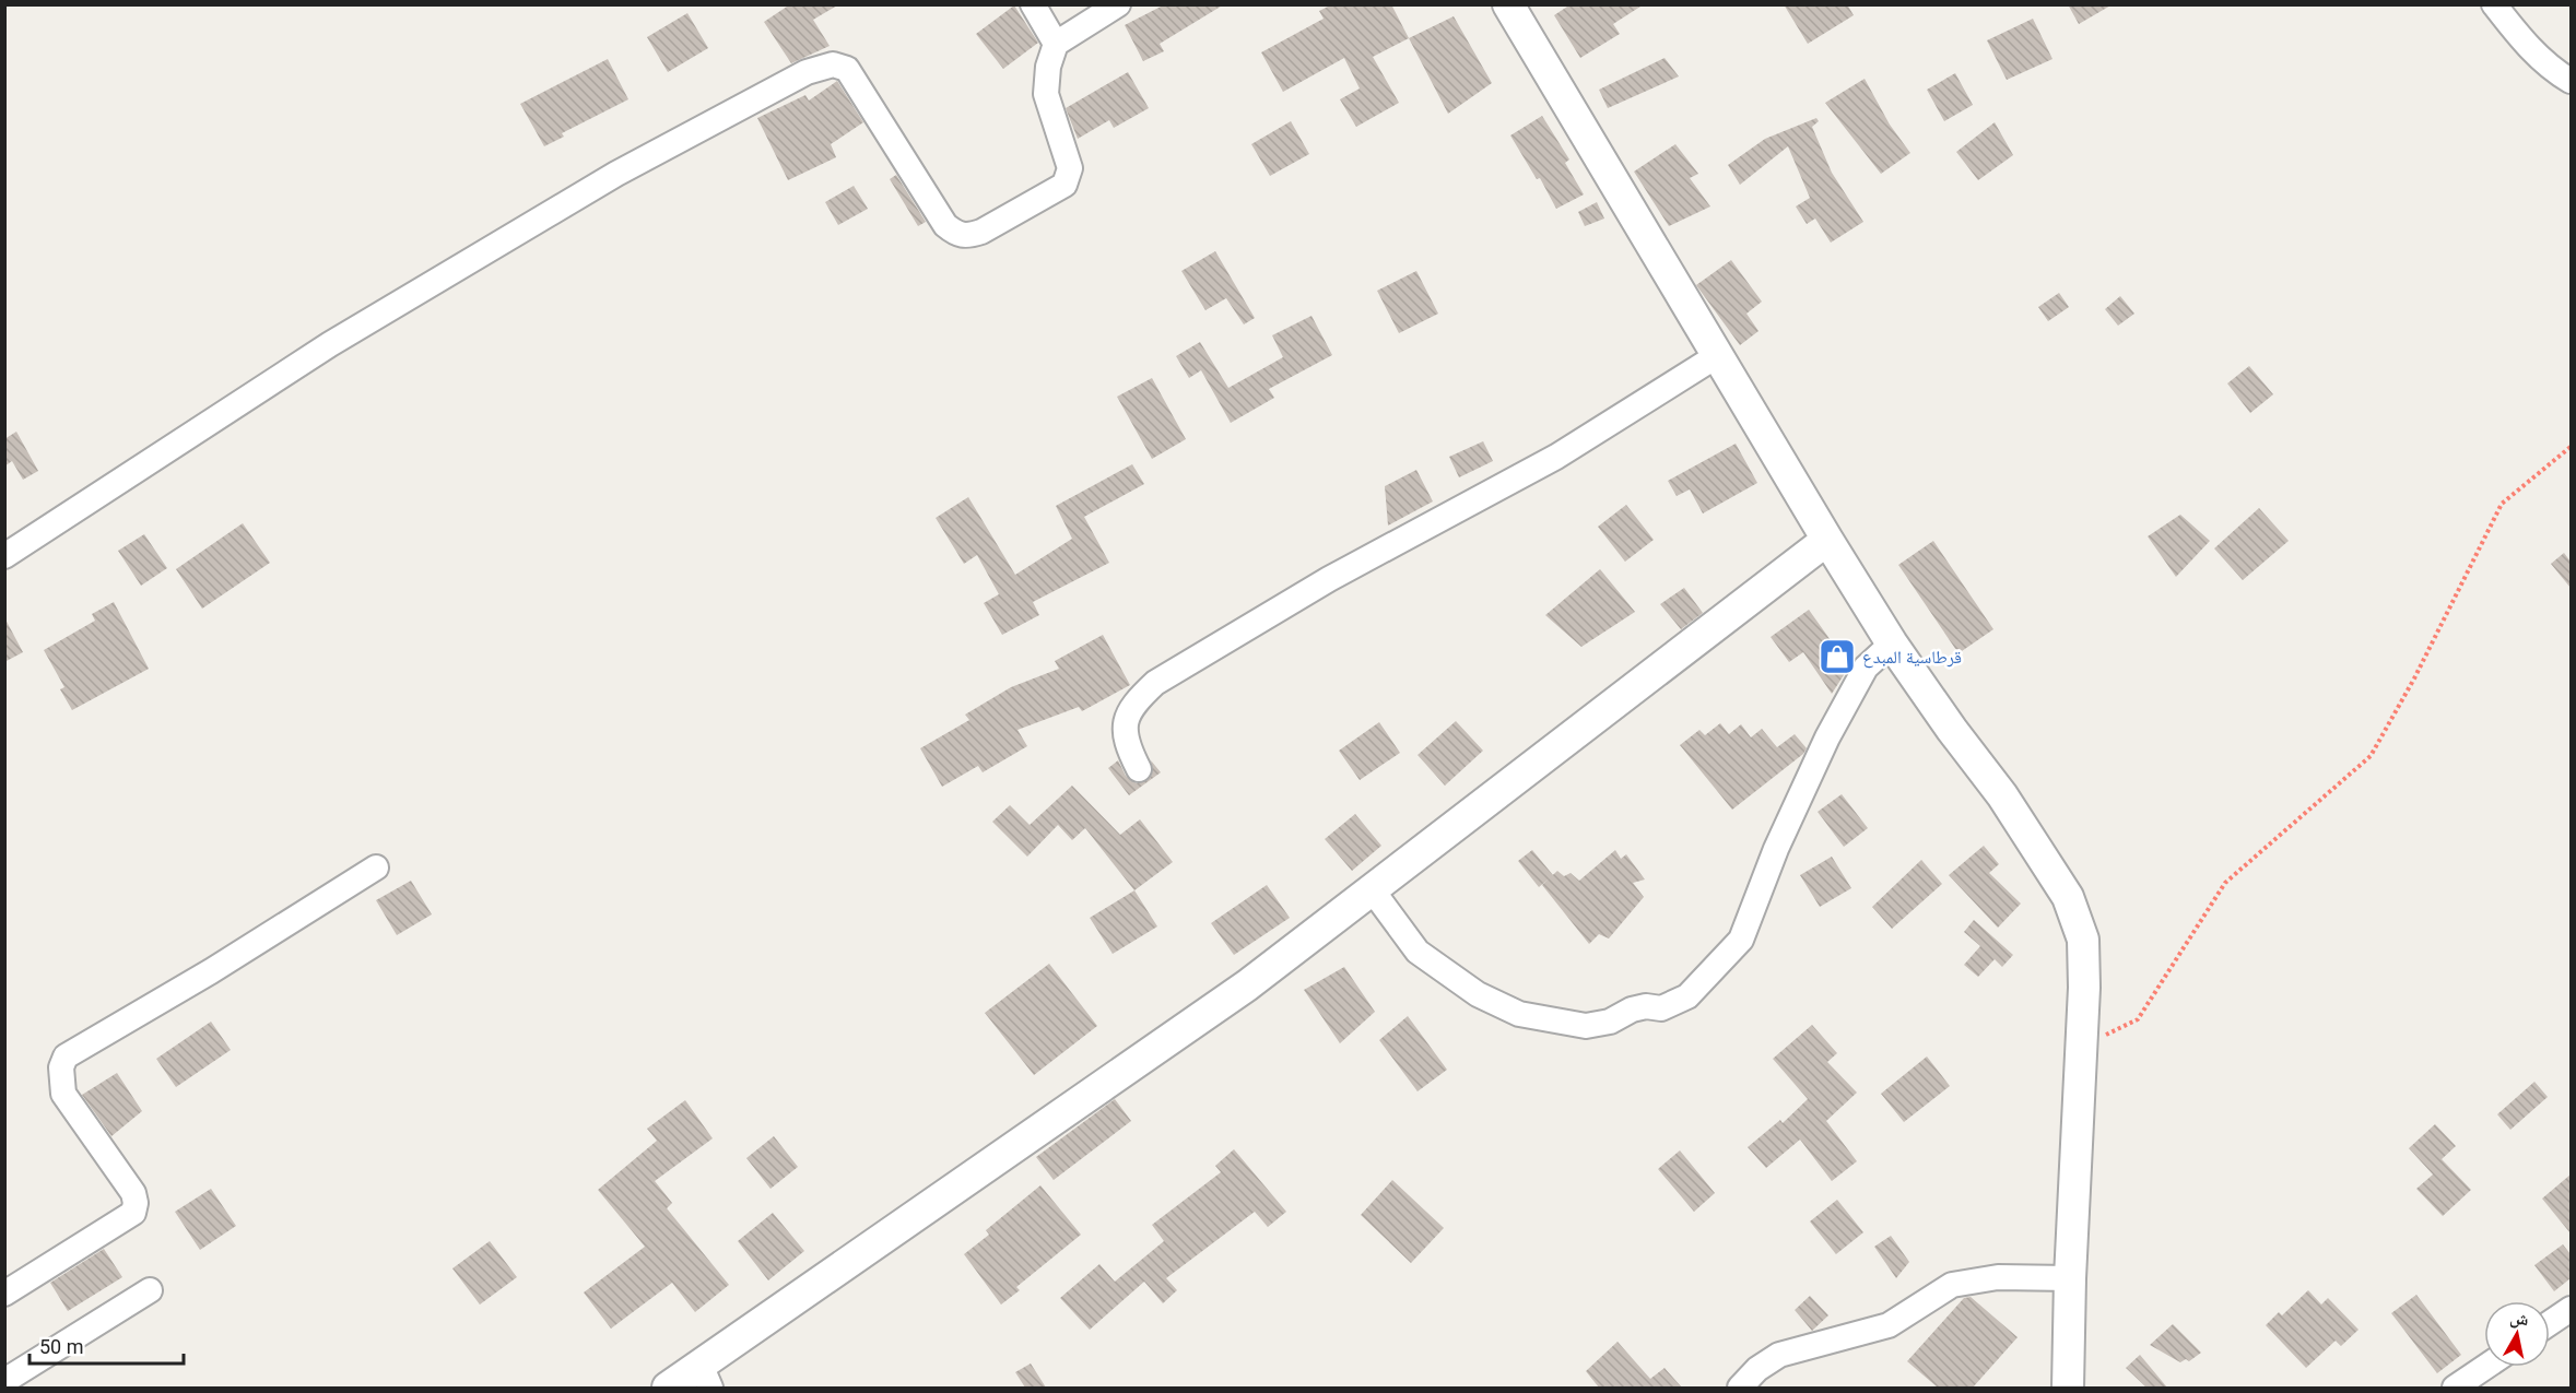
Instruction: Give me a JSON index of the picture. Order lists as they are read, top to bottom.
{
  "places": {
    "shop": ["قرطاسية المبدع"]
  },
  "scale_bar": "50 m",
  "north": "top"
}
